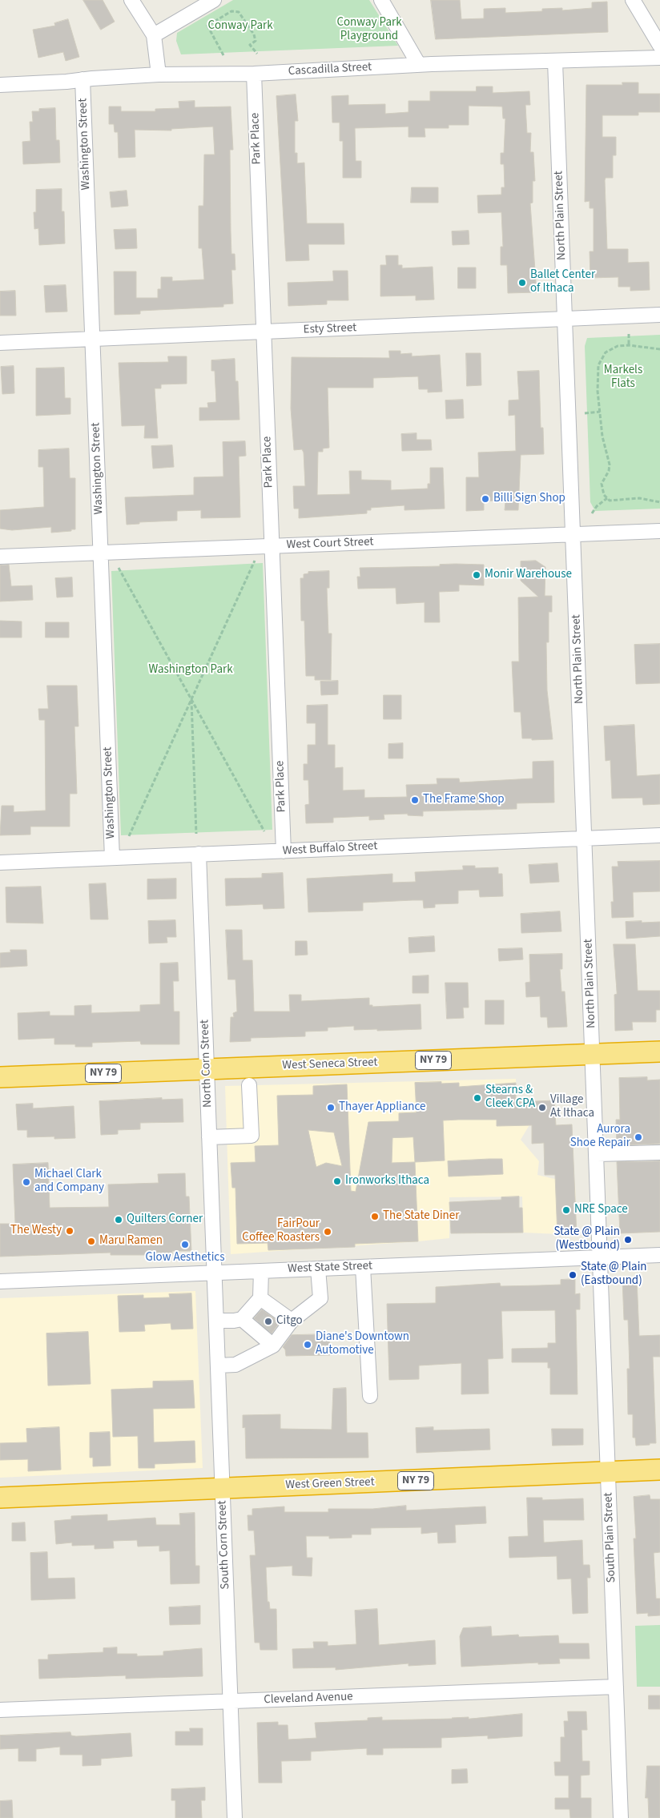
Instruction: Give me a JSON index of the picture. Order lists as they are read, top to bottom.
{
  "streets": {
    "highway": ["NY 79", "West Seneca Street", "West Green Street"],
    "street": [
      "Cascadilla Street",
      "Park Place",
      "Washington Street",
      "North Plain Street",
      "Esty Street",
      "West Court Street",
      "West Buffalo Street",
      "North Corn Street",
      "West State Street",
      "South Plain Street",
      "South Corn Street",
      "Cleveland Avenue"
    ]
  },
  "crossings": [
    ["Cascadilla Street", "Park Place"],
    ["Cascadilla Street", "Washington Street"],
    ["Cascadilla Street", "North Plain Street"],
    ["Park Place", "Esty Street"],
    ["Park Place", "West Court Street"],
    ["Park Place", "West Buffalo Street"],
    ["Washington Street", "Esty Street"],
    ["Washington Street", "West Court Street"],
    ["Washington Street", "West Buffalo Street"],
    ["North Plain Street", "Esty Street"],
    ["North Plain Street", "West Court Street"],
    ["North Plain Street", "West Buffalo Street"],
    ["North Plain Street", "West Seneca Street"],
    ["North Plain Street", "West State Street"],
    ["North Plain Street", "South Plain Street"],
    ["West Buffalo Street", "North Corn Street"],
    ["North Corn Street", "West Seneca Street"],
    ["North Corn Street", "West State Street"],
    ["North Corn Street", "South Corn Street"],
    ["West State Street", "South Plain Street"],
    ["West State Street", "South Corn Street"],
    ["West Green Street", "South Plain Street"],
    ["West Green Street", "South Corn Street"],
    ["South Plain Street", "Cleveland Avenue"],
    ["South Corn Street", "Cleveland Avenue"]
  ],
  "parks": [
    "Conway Park Playground",
    "Conway Park",
    "Markels Flats",
    "Washington Park"
  ],
  "places": [
    "Ballet Center of Ithaca",
    "Billi Sign Shop",
    "Monir Warehouse",
    "The Frame Shop",
    "Stearns & Cleek CPA",
    "Thayer Appliance",
    "Village At Ithaca",
    "Aurora Shoe Repair",
    "Ironworks Ithaca",
    "Michael Clark and Company",
    "NRE Space",
    "The State Diner",
    "Quilters Corner",
    "The Westy",
    "FairPour Coffee Roasters",
    "State @ Plain (Westbound)",
    "Maru Ramen",
    "Glow Aesthetics",
    "State @ Plain (Eastbound)",
    "Citgo",
    "Diane's Downtown Automotive"
  ]
}
